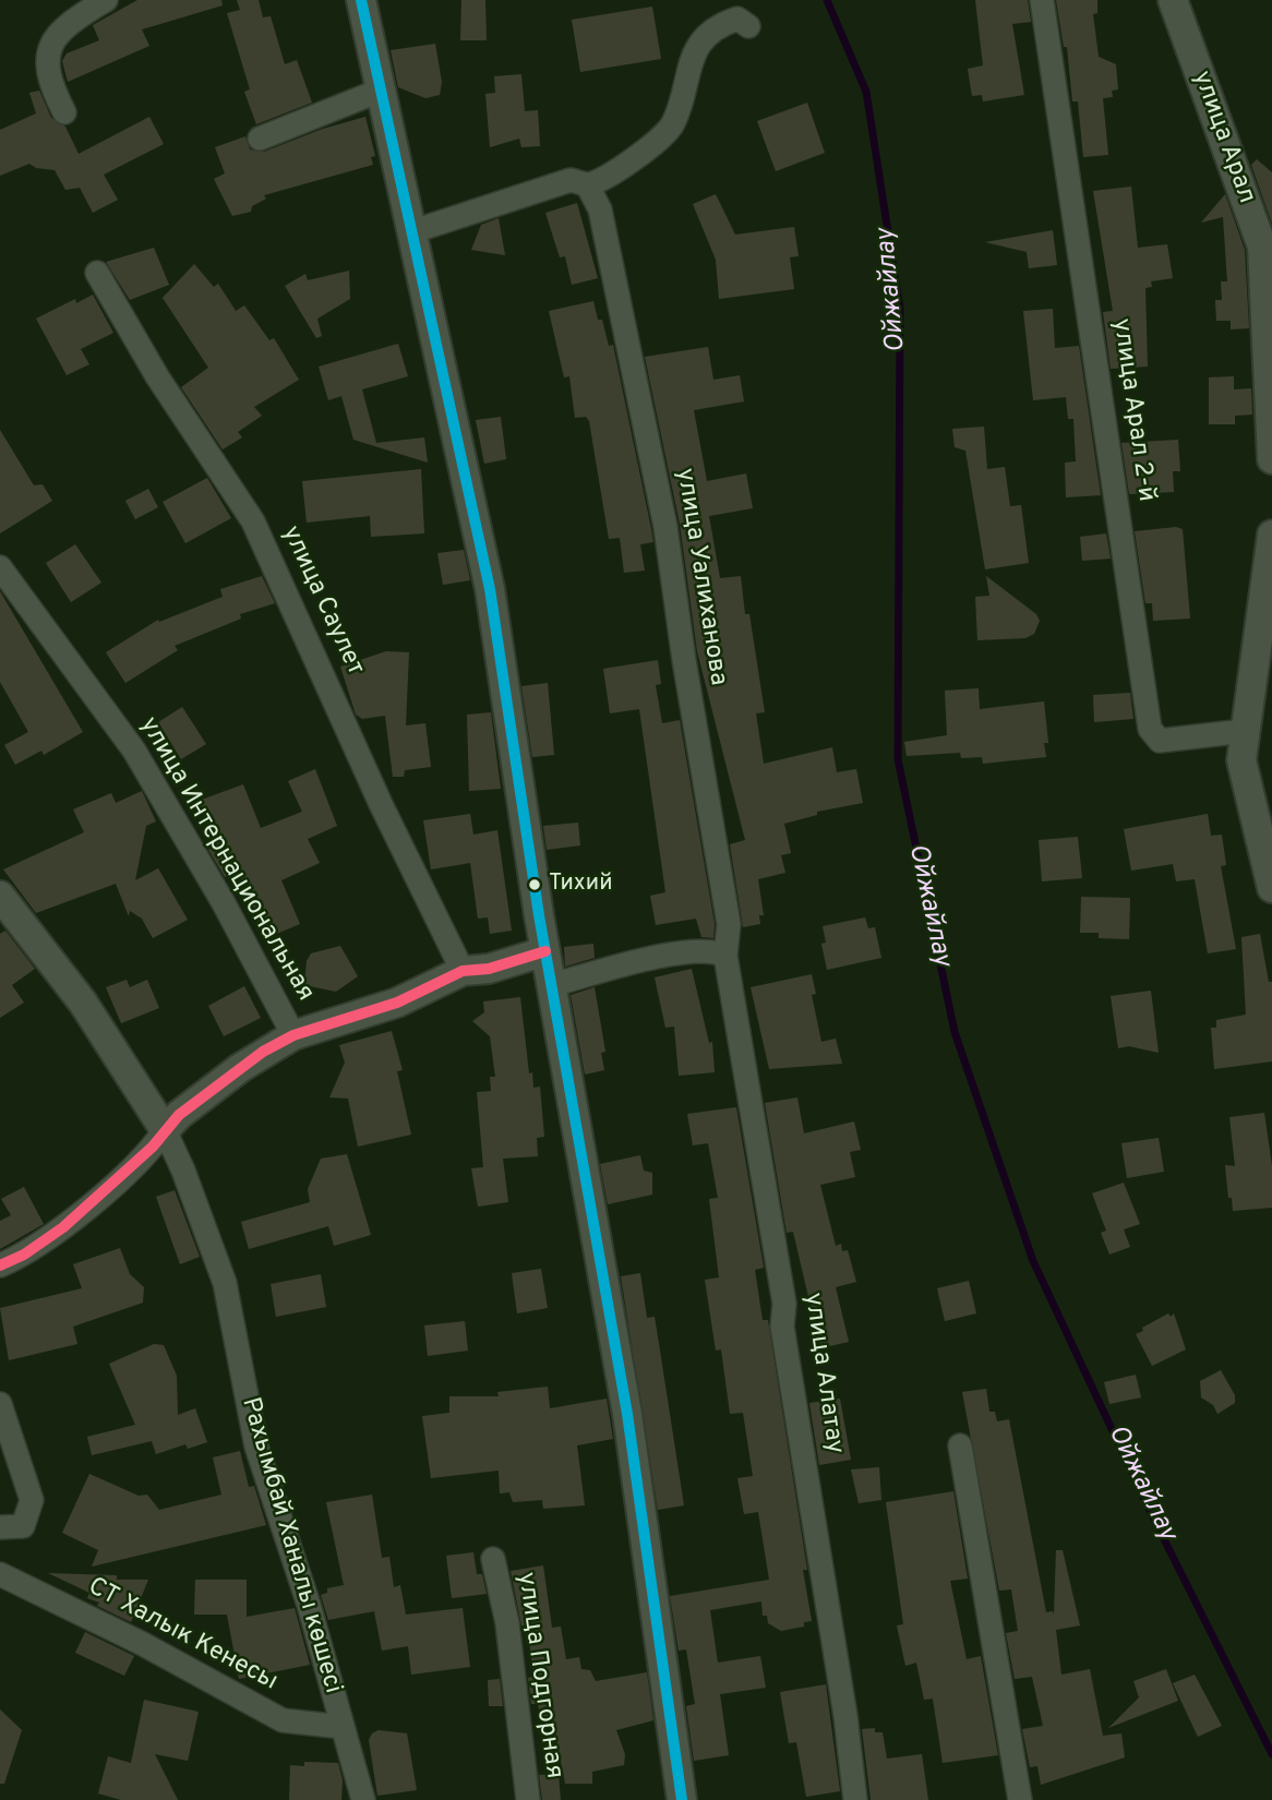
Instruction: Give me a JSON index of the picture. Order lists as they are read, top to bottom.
{
  "streets": {
    "street": [
      "улица Арал",
      "улица Арал 2-й",
      "улица Уалиханова",
      "улица Саулет",
      "улица Интернациональная",
      "улица Алатау",
      "Рахымбай Ханалы көшесі",
      "СТ Халык Кенесы",
      "улица Подгорная"
    ]
  },
  "crossings": [
    ["улица Уалиханова", "улица Алатау"],
    ["Рахымбай Ханалы көшесі", "СТ Халык Кенесы"]
  ],
  "water": ["Ойжайлау"],
  "places": ["Тихий"]
}
